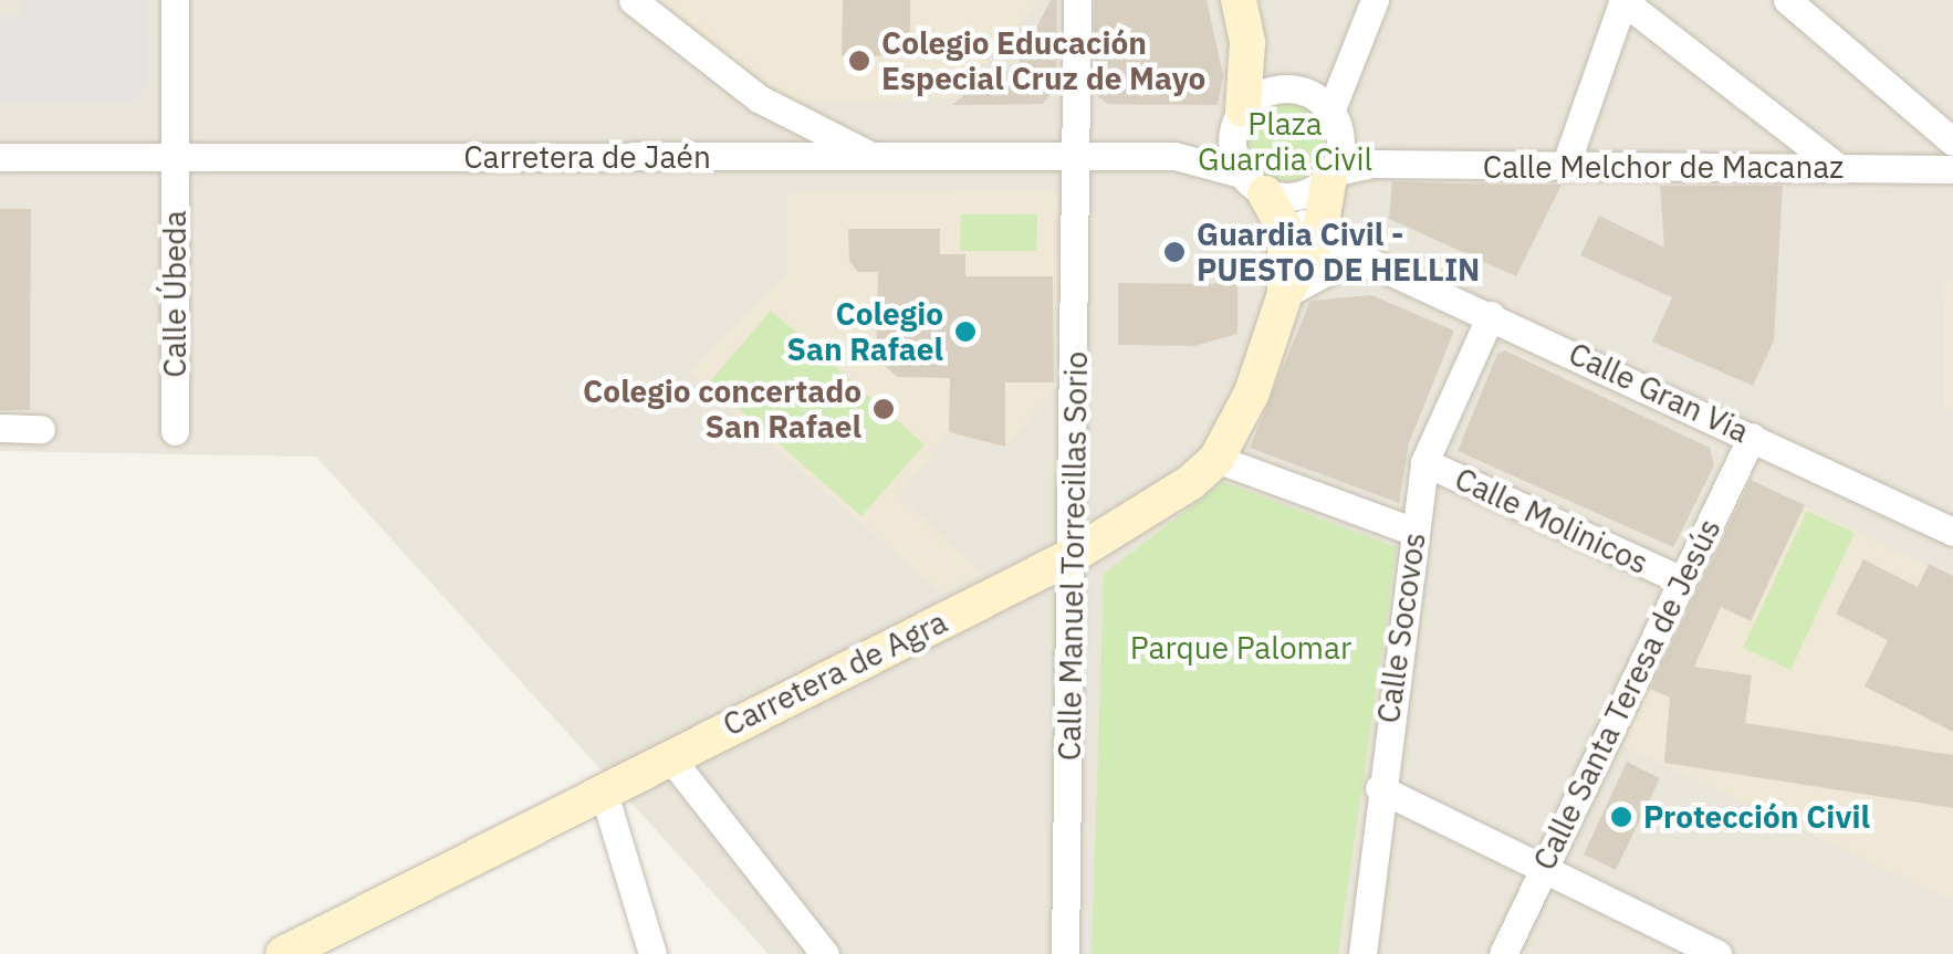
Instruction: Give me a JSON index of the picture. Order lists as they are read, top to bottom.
{
  "streets": {
    "street": [
      "Carretera de Jaén",
      "Calle Melchor de Macanaz",
      "Calle Úbeda",
      "Calle Gran Via",
      "Calle Molinicos",
      "Calle Manuel Torrecillas Sorio",
      "Calle Socovos",
      "Carretera de Agra",
      "Calle Santa Teresa de Jesús"
    ]
  },
  "crossings": [
    ["Carretera de Jaén", "Calle Melchor de Macanaz"],
    ["Carretera de Jaén", "Calle Úbeda"],
    ["Carretera de Jaén", "Calle Gran Via"],
    ["Carretera de Jaén", "Calle Manuel Torrecillas Sorio"],
    ["Carretera de Jaén", "Carretera de Agra"],
    ["Calle Melchor de Macanaz", "Calle Gran Via"],
    ["Calle Melchor de Macanaz", "Carretera de Agra"],
    ["Calle Gran Via", "Calle Socovos"],
    ["Calle Gran Via", "Carretera de Agra"],
    ["Calle Gran Via", "Calle Santa Teresa de Jesús"],
    ["Calle Molinicos", "Calle Socovos"],
    ["Calle Molinicos", "Calle Santa Teresa de Jesús"],
    ["Calle Manuel Torrecillas Sorio", "Carretera de Agra"]
  ],
  "parks": ["Plaza Guardia Civil", "Parque Palomar"],
  "places": [
    "Colegio Educación Especial Cruz de Mayo",
    "Guardia Civil - PUESTO DE HELLIN",
    "Colegio San Rafael",
    "Colegio concertado San Rafael",
    "Protección Civil"
  ]
}
